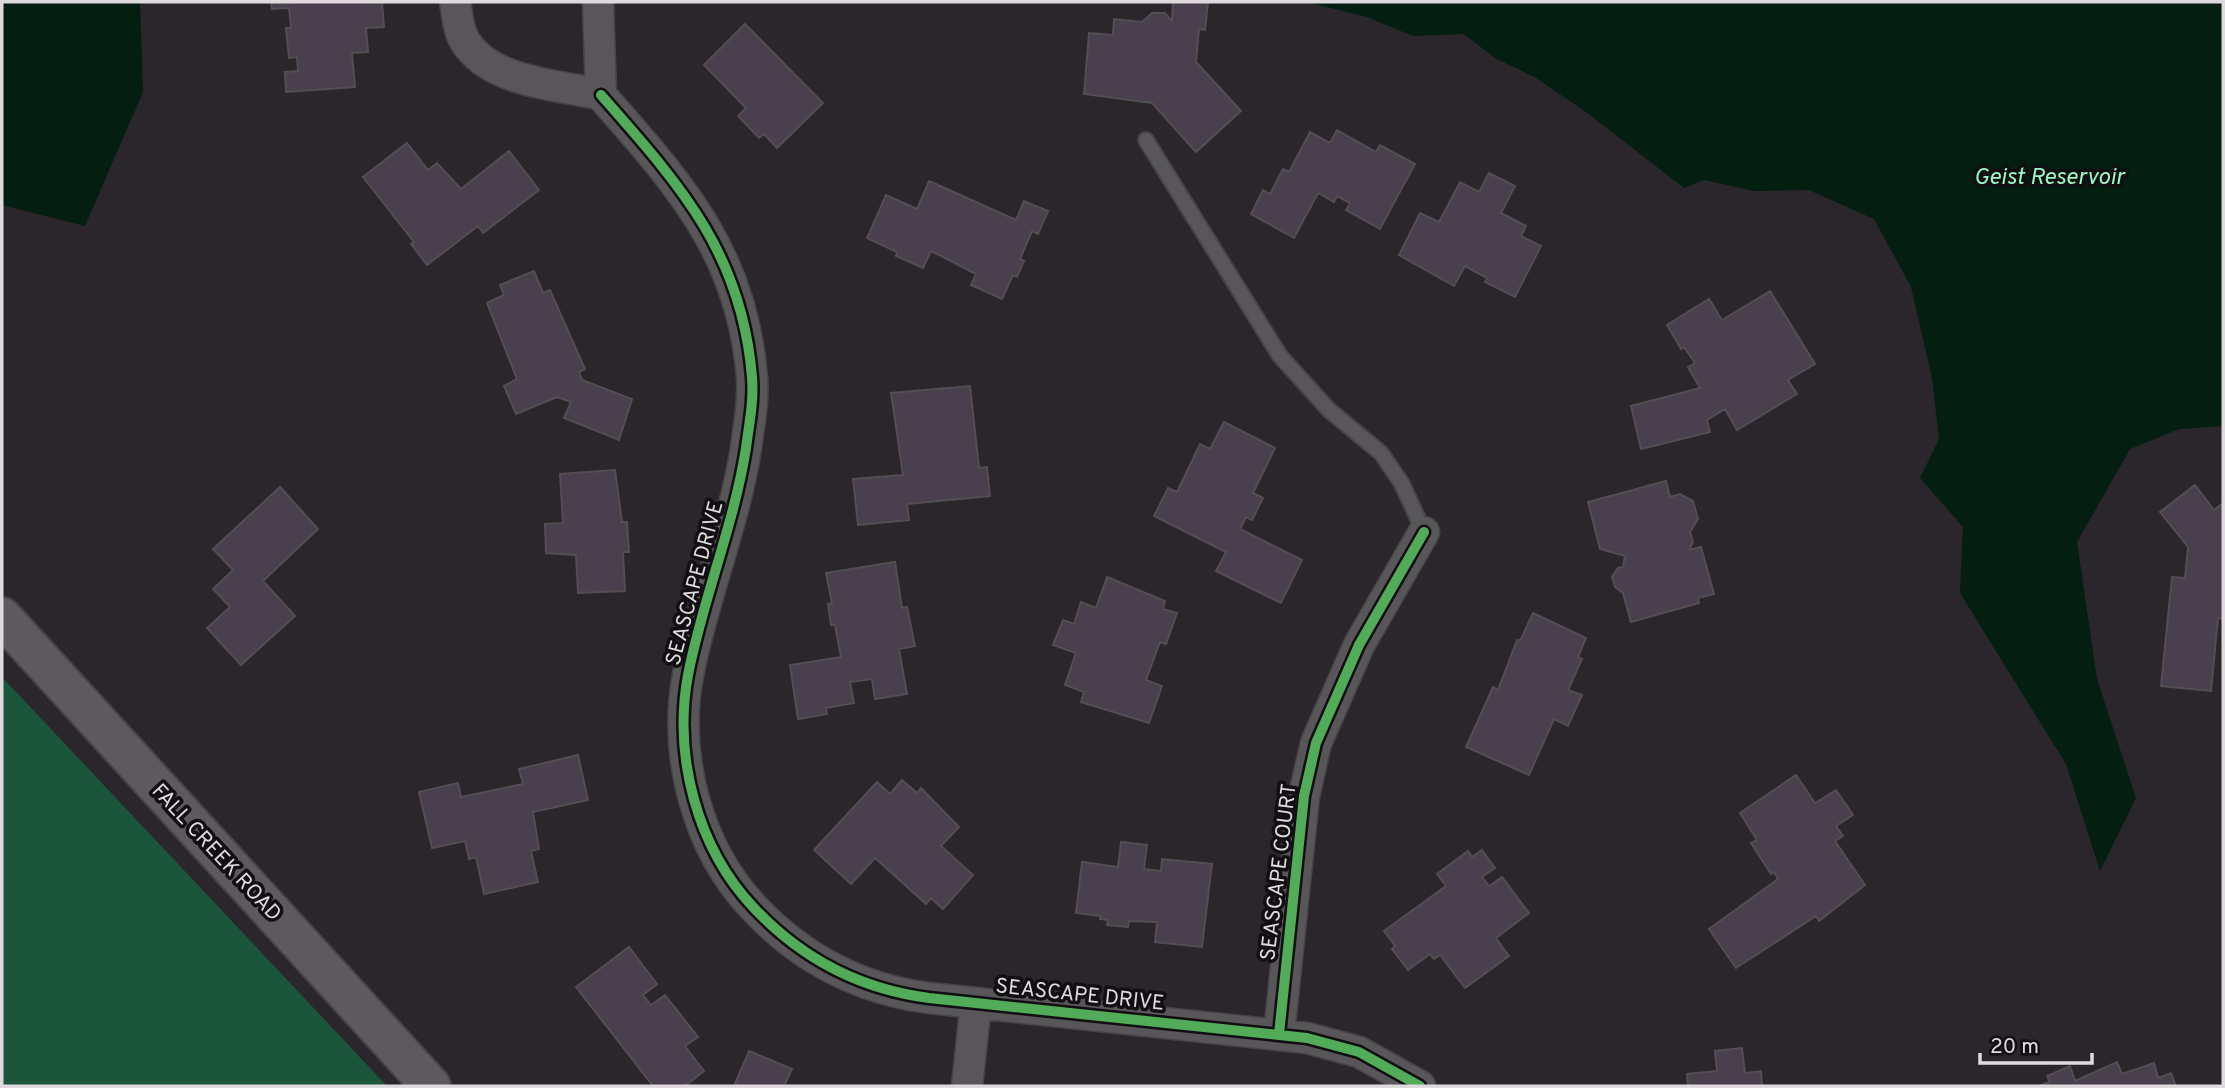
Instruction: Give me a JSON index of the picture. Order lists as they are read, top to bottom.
{
  "streets": {
    "main road": ["FALL CREEK ROAD"],
    "street": ["SEASCAPE DRIVE", "SEASCAPE COURT"]
  },
  "crossings": [
    ["SEASCAPE DRIVE", "SEASCAPE COURT"]
  ],
  "water": ["Geist Reservoir"],
  "scale_bar": "20 m"
}
